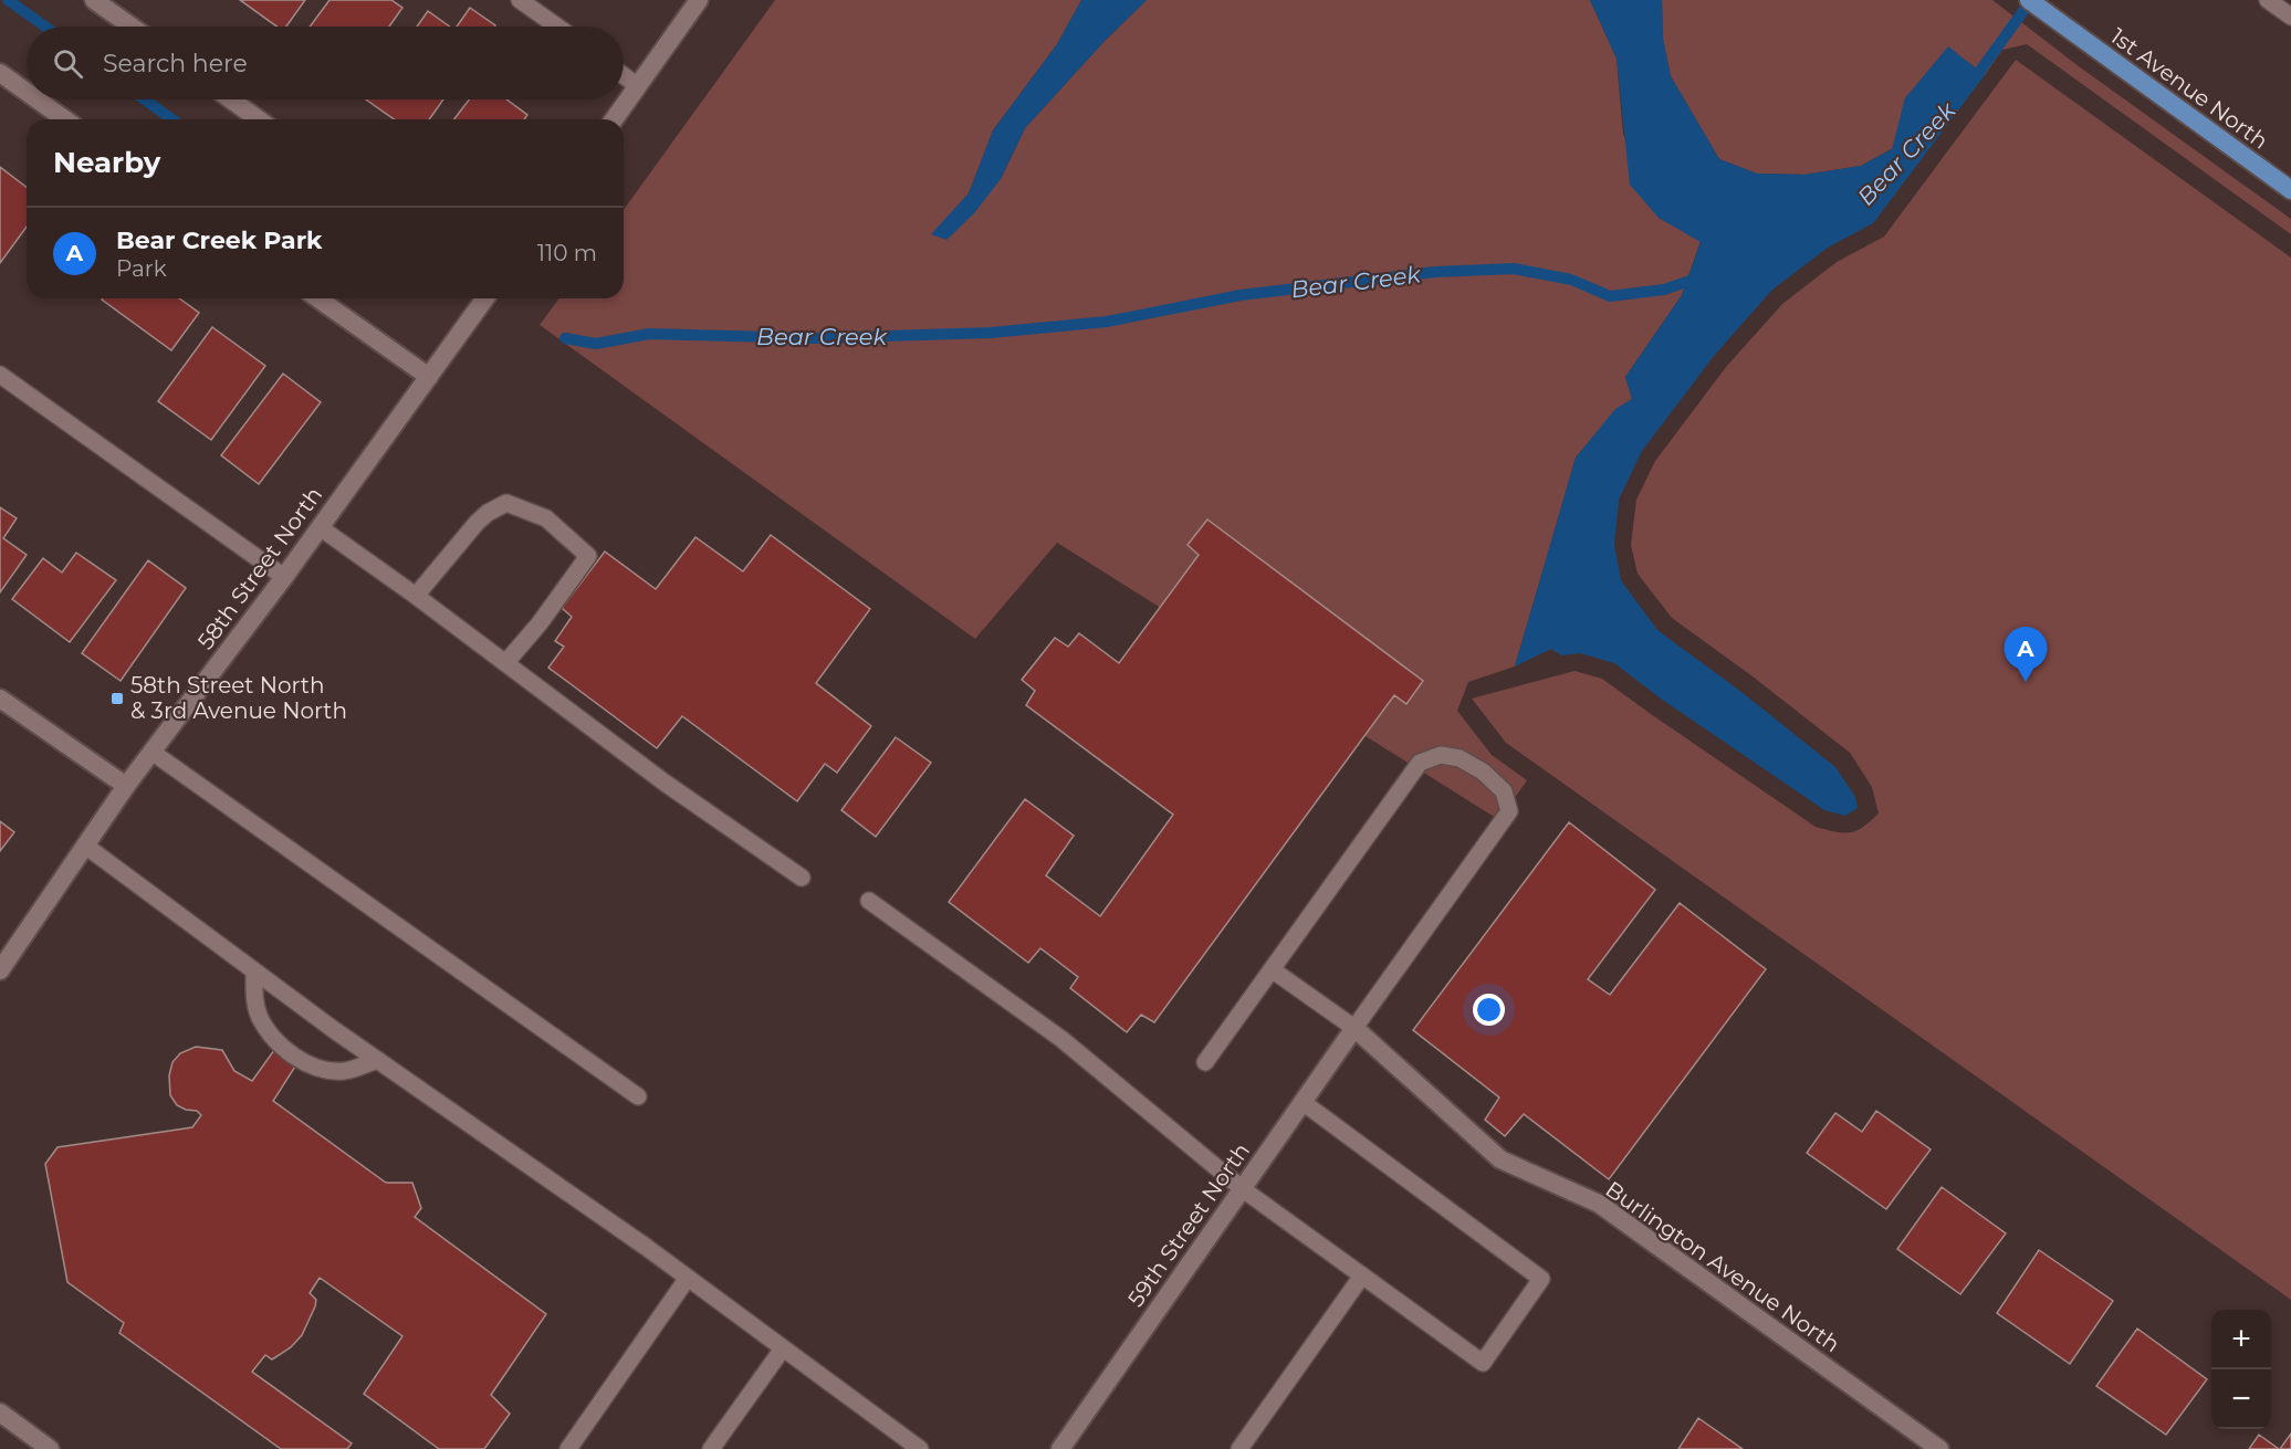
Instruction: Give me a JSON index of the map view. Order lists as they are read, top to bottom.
{
  "streets": {
    "main road": ["1st Avenue North"],
    "street": ["58th Street North", "59th Street North", "Burlington Avenue North"]
  },
  "crossings": [
    ["59th Street North", "Burlington Avenue North"]
  ],
  "water": ["Bear Creek"],
  "places": {
    "transit": ["58th Street North & 3rd Avenue North"]
  },
  "page": {
    "search": "Search here",
    "heading": "Nearby",
    "list": [
      {
        "mark": "A",
        "name": "Bear Creek Park",
        "note": "Park",
        "value": "110 m"
      }
    ],
    "pins": "A",
    "map_buttons": ["+", "−"]
  }
}
